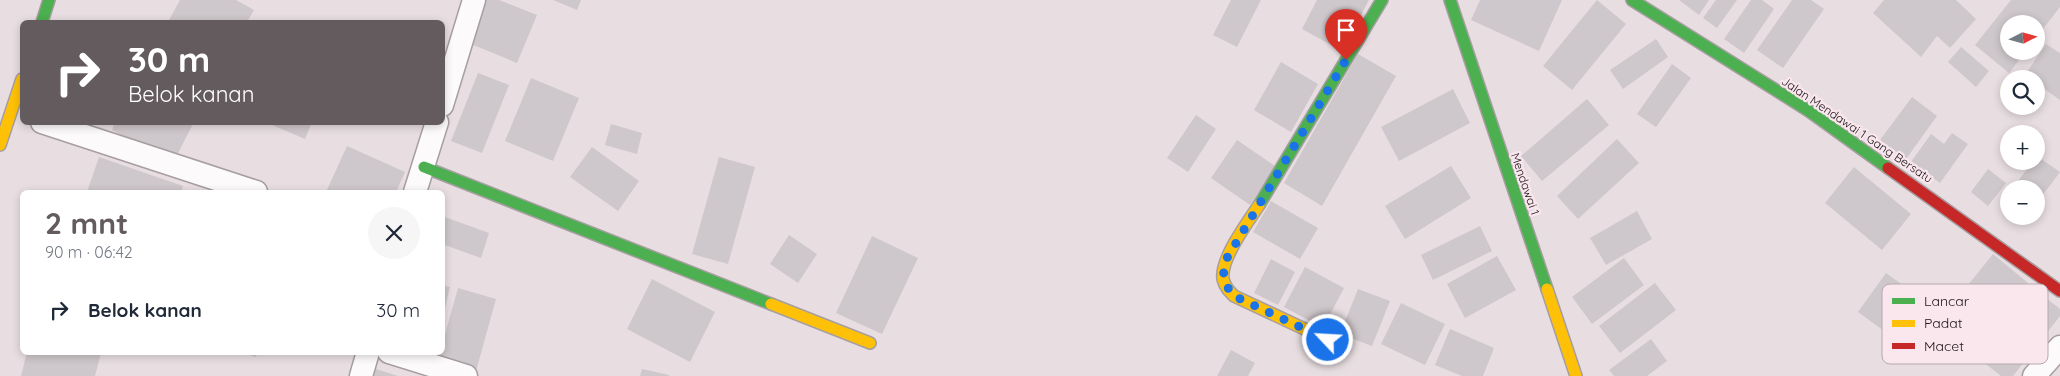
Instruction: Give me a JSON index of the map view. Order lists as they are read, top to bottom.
{
  "streets": {
    "main road": ["Jalan Mendawai 1 Gang Bersatu", "Mendawai 1"]
  },
  "legend": ["Lancar", "Padat", "Macet"],
  "north": "right",
  "page": {
    "map_buttons": ["+", "−"],
    "turn": ["30 m", "Belok kanan"],
    "heading": ["2 mnt", "90 m · 06:42"],
    "list": [
      {
        "name": "Belok kanan",
        "value": "30 m"
      }
    ]
  }
}
